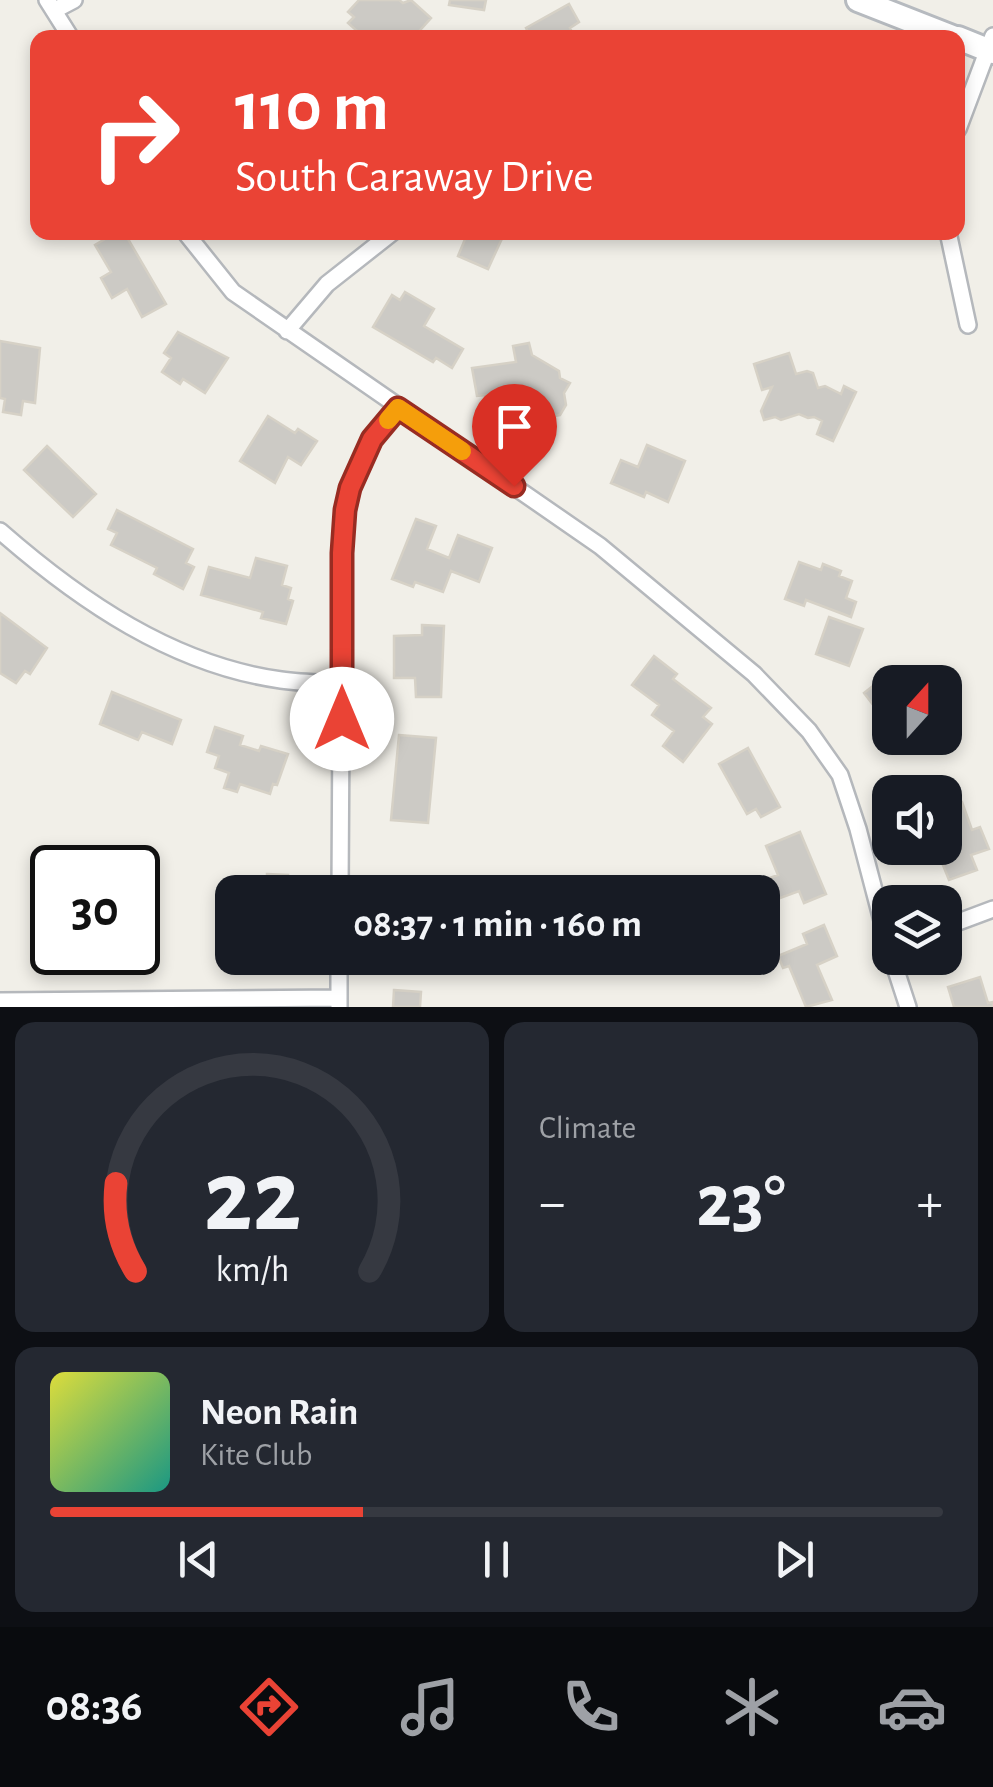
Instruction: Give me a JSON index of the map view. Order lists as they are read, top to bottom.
{
  "north": "top",
  "page": {
    "turn": ["110 m", "South Caraway Drive"],
    "limit": "30",
    "trip": "08:37 · 1 min · 160 m",
    "tile": "Climate",
    "heat": ["−", "23°", "+"],
    "song": ["Neon Rain", "Kite Club"],
    "tabs": "08:36",
    "gauge": ["22", "km/h"]
  }
}
